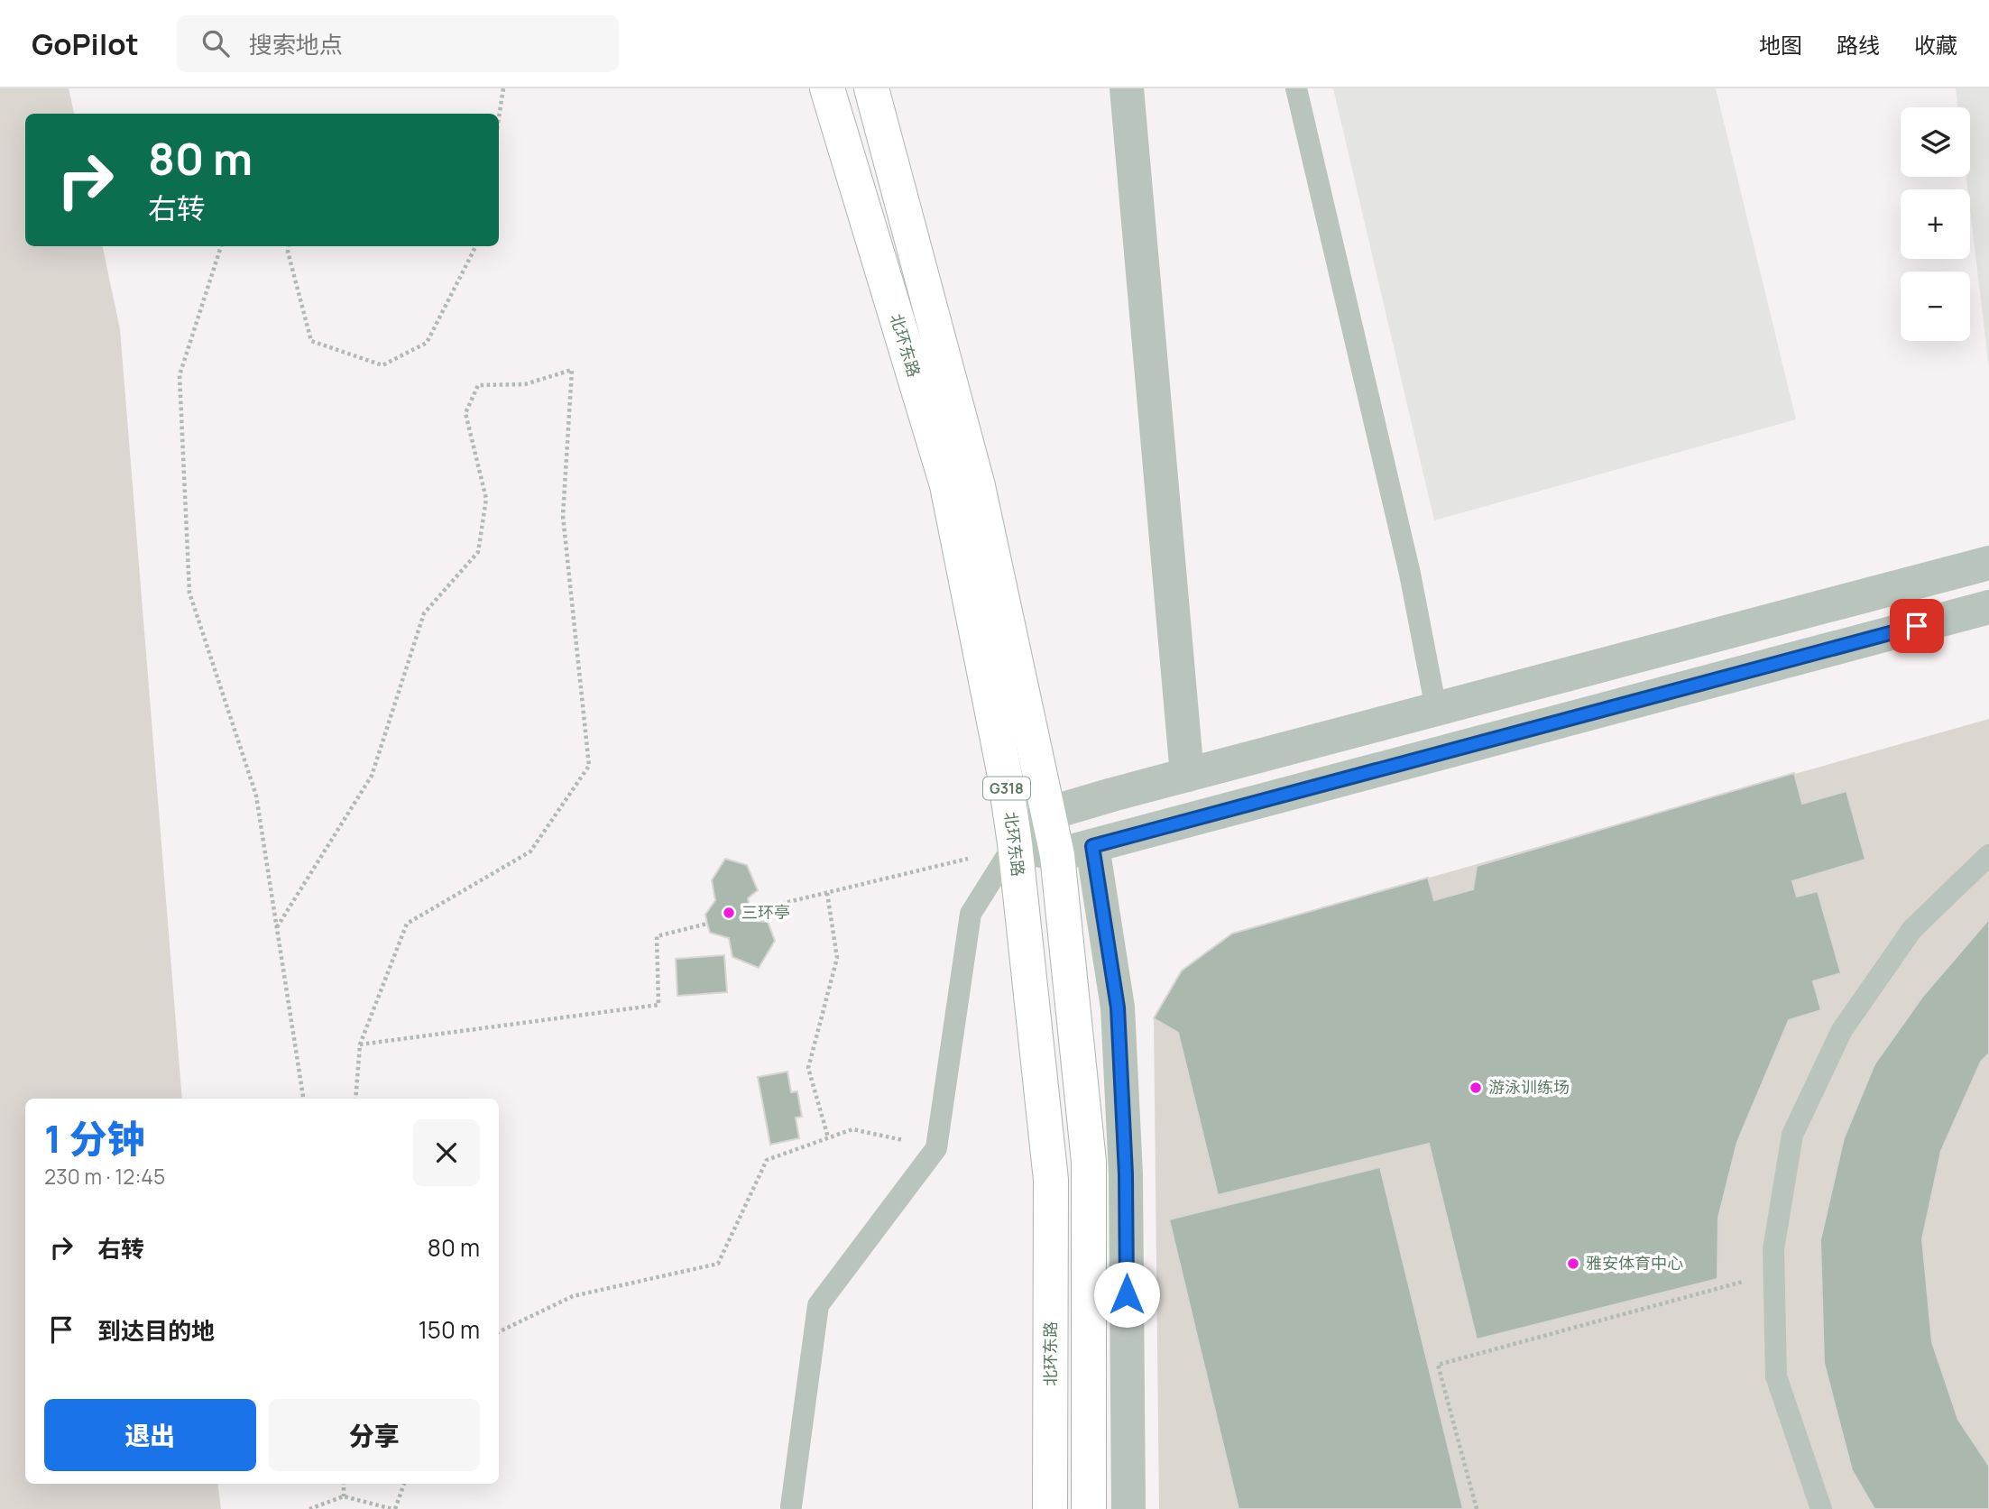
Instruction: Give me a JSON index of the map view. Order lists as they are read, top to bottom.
{
  "streets": {
    "highway": ["北环东路", "G318"]
  },
  "places": ["三环亭", "游泳训练场", "雅安体育中心"],
  "page": {
    "header": "GoPilot",
    "search": "搜索地点",
    "nav": ["地图", "路线", "收藏"],
    "map_buttons": ["+", "−"],
    "turn": ["80 m", "右转"],
    "heading": ["1 分钟", "230 m · 12:45"],
    "list": [
      {
        "name": "右转",
        "value": "80 m"
      },
      {
        "name": "到达目的地",
        "value": "150 m"
      }
    ],
    "buttons": ["退出", "分享"]
  }
}
